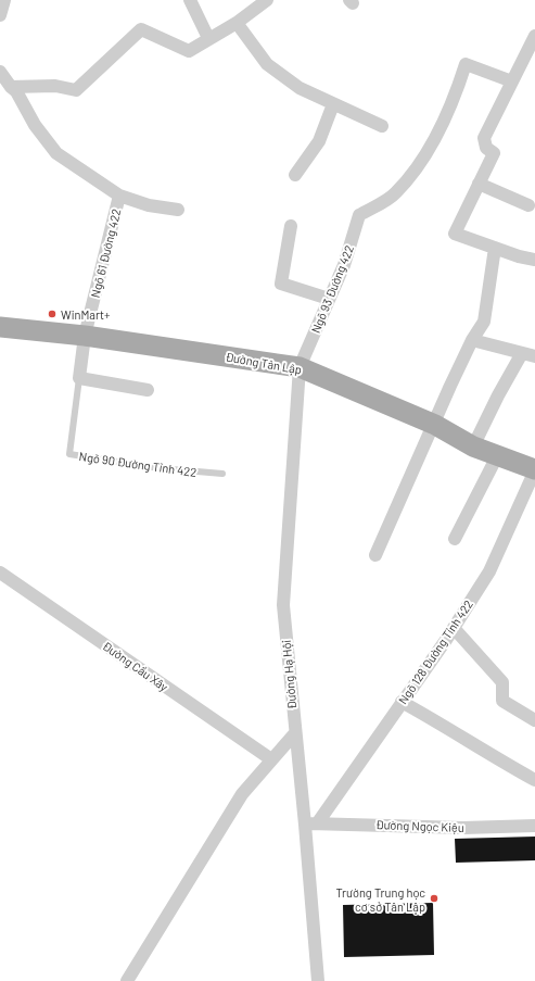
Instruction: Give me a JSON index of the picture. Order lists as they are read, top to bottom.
{
  "streets": {
    "main road": ["Đường Tân Lập"],
    "street": [
      "Ngõ 61 Đường 422",
      "Ngõ 93 Đường 422",
      "Ngõ 90 Đường Tỉnh 422",
      "Ngõ 128 Đường Tỉnh 422",
      "Đường Cầu Xây",
      "Đường Hạ Hội",
      "Đường Ngọc Kiệu"
    ]
  },
  "crossings": [
    ["Ngõ 61 Đường 422", "Đường Tân Lập"],
    ["Ngõ 61 Đường 422", "Ngõ 90 Đường Tỉnh 422"],
    ["Ngõ 93 Đường 422", "Đường Tân Lập"],
    ["Ngõ 93 Đường 422", "Đường Hạ Hội"],
    ["Đường Tân Lập", "Ngõ 90 Đường Tỉnh 422"],
    ["Đường Tân Lập", "Ngõ 128 Đường Tỉnh 422"],
    ["Đường Tân Lập", "Đường Hạ Hội"],
    ["Ngõ 128 Đường Tỉnh 422", "Đường Hạ Hội"],
    ["Ngõ 128 Đường Tỉnh 422", "Đường Ngọc Kiệu"],
    ["Đường Hạ Hội", "Đường Ngọc Kiệu"]
  ],
  "places": ["WinMart+", "Trường Trung học cơ sở Tân Lập"]
}
